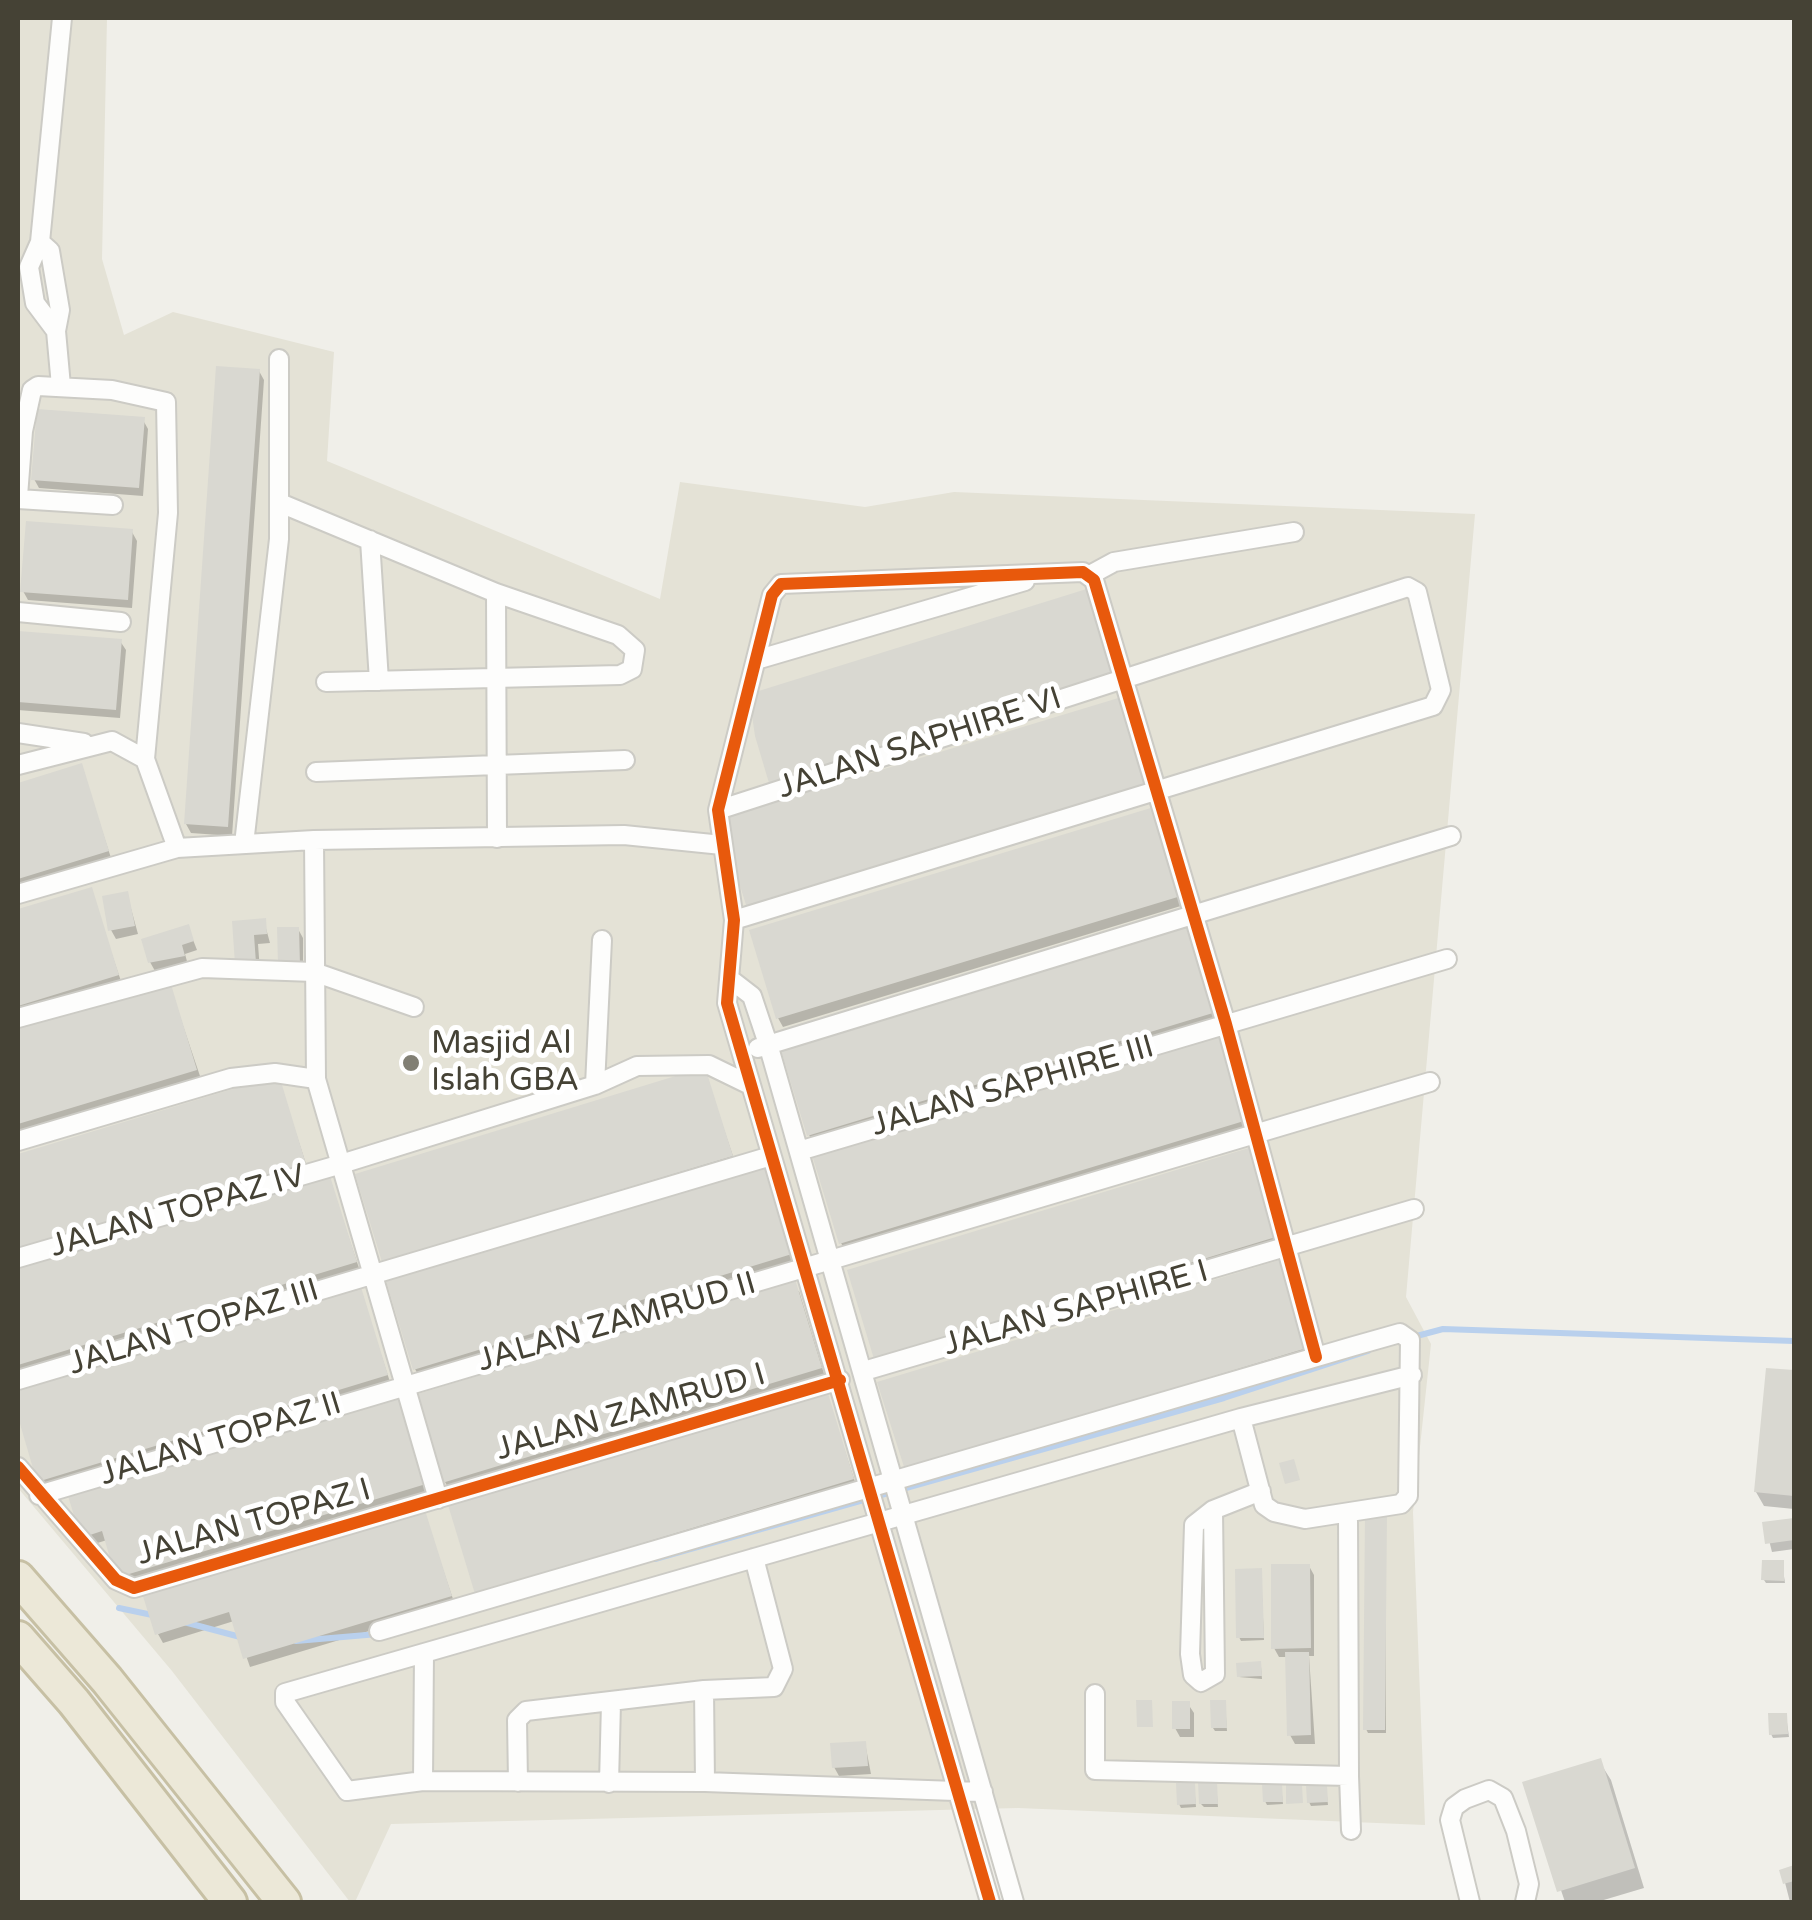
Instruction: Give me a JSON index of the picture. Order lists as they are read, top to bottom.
{
  "streets": {
    "street": [
      "JALAN SAPHIRE VI",
      "JALAN SAPHIRE III",
      "JALAN TOPAZ IV",
      "JALAN SAPHIRE I",
      "JALAN ZAMRUD II",
      "JALAN TOPAZ III",
      "JALAN ZAMRUD I",
      "JALAN TOPAZ II",
      "JALAN TOPAZ I"
    ]
  },
  "crossings": [
    ["JALAN ZAMRUD II", "JALAN TOPAZ II"],
    ["JALAN ZAMRUD I", "JALAN TOPAZ I"],
    ["JALAN TOPAZ II", "JALAN TOPAZ I"]
  ],
  "places": ["Masjid Al Islah GBA"]
}
